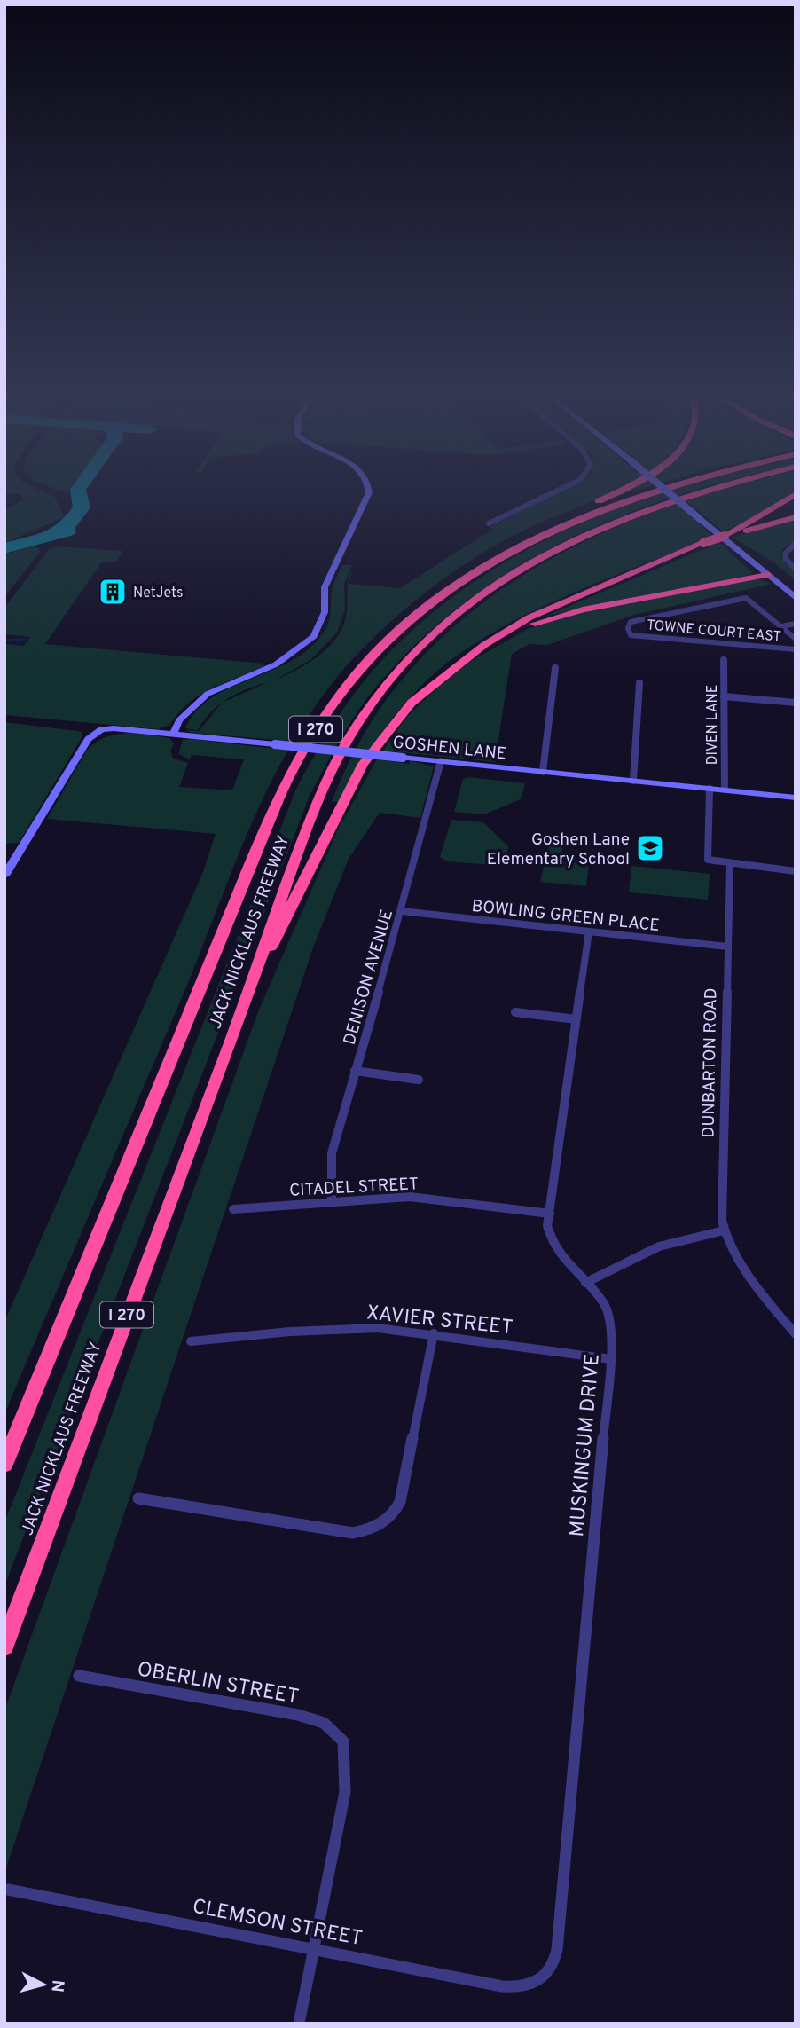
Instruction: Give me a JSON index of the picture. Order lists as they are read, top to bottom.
{
  "streets": {
    "highway": ["I 270", "JACK NICKLAUS FREEWAY"],
    "street": [
      "TOWNE COURT EAST",
      "DIVEN LANE",
      "GOSHEN LANE",
      "BOWLING GREEN PLACE",
      "DENISON AVENUE",
      "DUNBARTON ROAD",
      "CITADEL STREET",
      "XAVIER STREET",
      "MUSKINGUM DRIVE",
      "OBERLIN STREET",
      "CLEMSON STREET"
    ]
  },
  "crossings": [
    ["DIVEN LANE", "GOSHEN LANE"],
    ["GOSHEN LANE", "DENISON AVENUE"],
    ["BOWLING GREEN PLACE", "DENISON AVENUE"],
    ["BOWLING GREEN PLACE", "DUNBARTON ROAD"],
    ["BOWLING GREEN PLACE", "MUSKINGUM DRIVE"],
    ["DENISON AVENUE", "CITADEL STREET"],
    ["CITADEL STREET", "MUSKINGUM DRIVE"],
    ["XAVIER STREET", "MUSKINGUM DRIVE"],
    ["MUSKINGUM DRIVE", "CLEMSON STREET"],
    ["OBERLIN STREET", "CLEMSON STREET"]
  ],
  "places": {
    "building": ["NetJets"],
    "school or university": ["Goshen Lane Elementary School"]
  },
  "north": "right"
}
